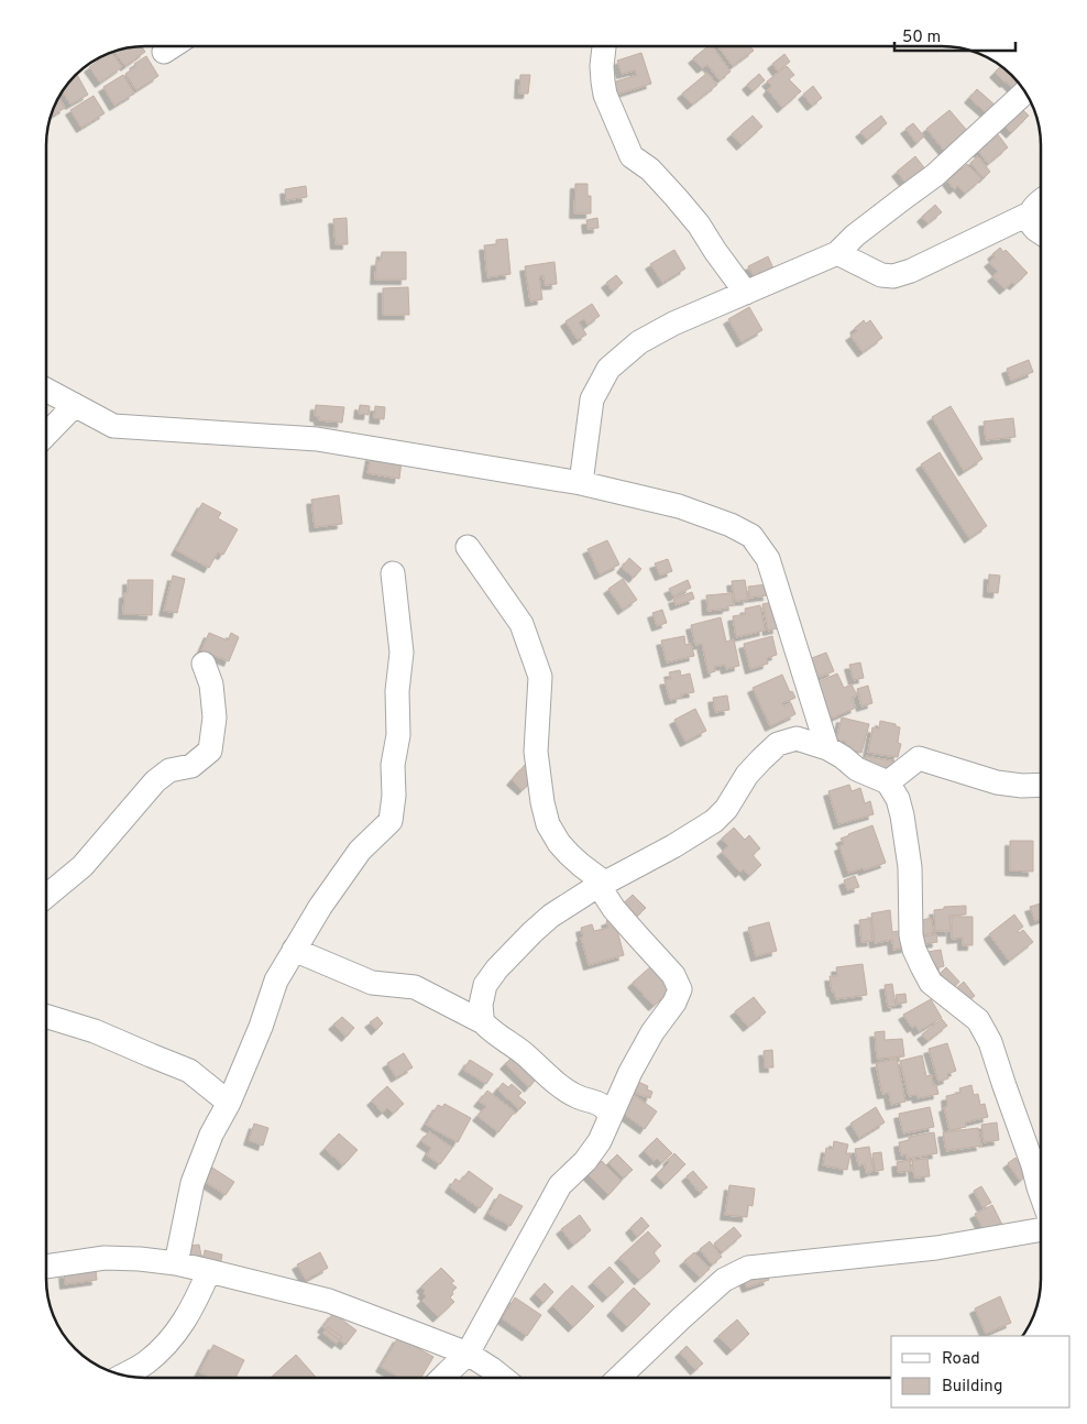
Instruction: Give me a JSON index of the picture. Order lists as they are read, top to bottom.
{
  "legend": ["Road", "Building"],
  "scale_bar": "50 m"
}
